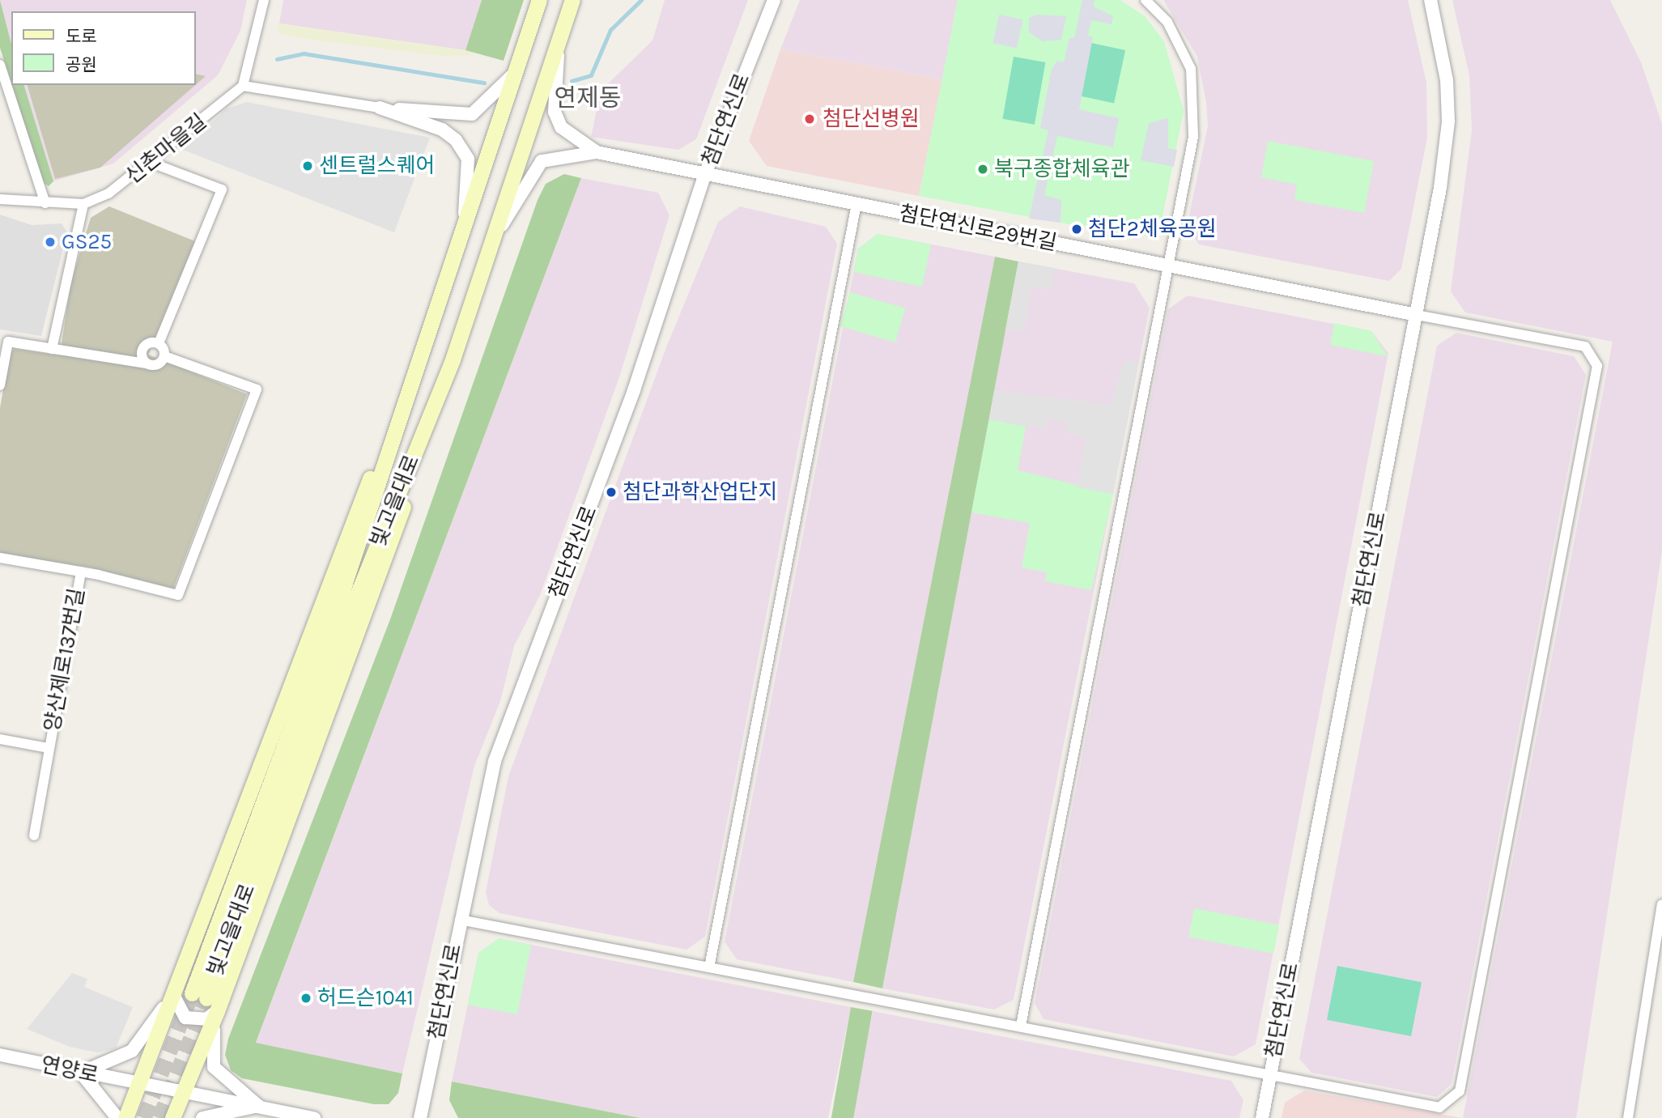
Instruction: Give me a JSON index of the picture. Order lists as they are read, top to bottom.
{
  "streets": {
    "main road": ["빛고을대로"],
    "street": [
      "첨단연신로",
      "신촌마을길",
      "첨단연신로29번길",
      "양산제로137번길",
      "연양로"
    ]
  },
  "crossings": [
    ["첨단연신로", "첨단연신로29번길"]
  ],
  "districts": ["연제동"],
  "places": [
    "첨단선병원",
    "센트럴스퀘어",
    "북구종합체육관",
    "첨단2체육공원",
    "GS25",
    "첨단과학산업단지",
    "허드슨1041"
  ],
  "legend": ["도로", "공원"]
}
